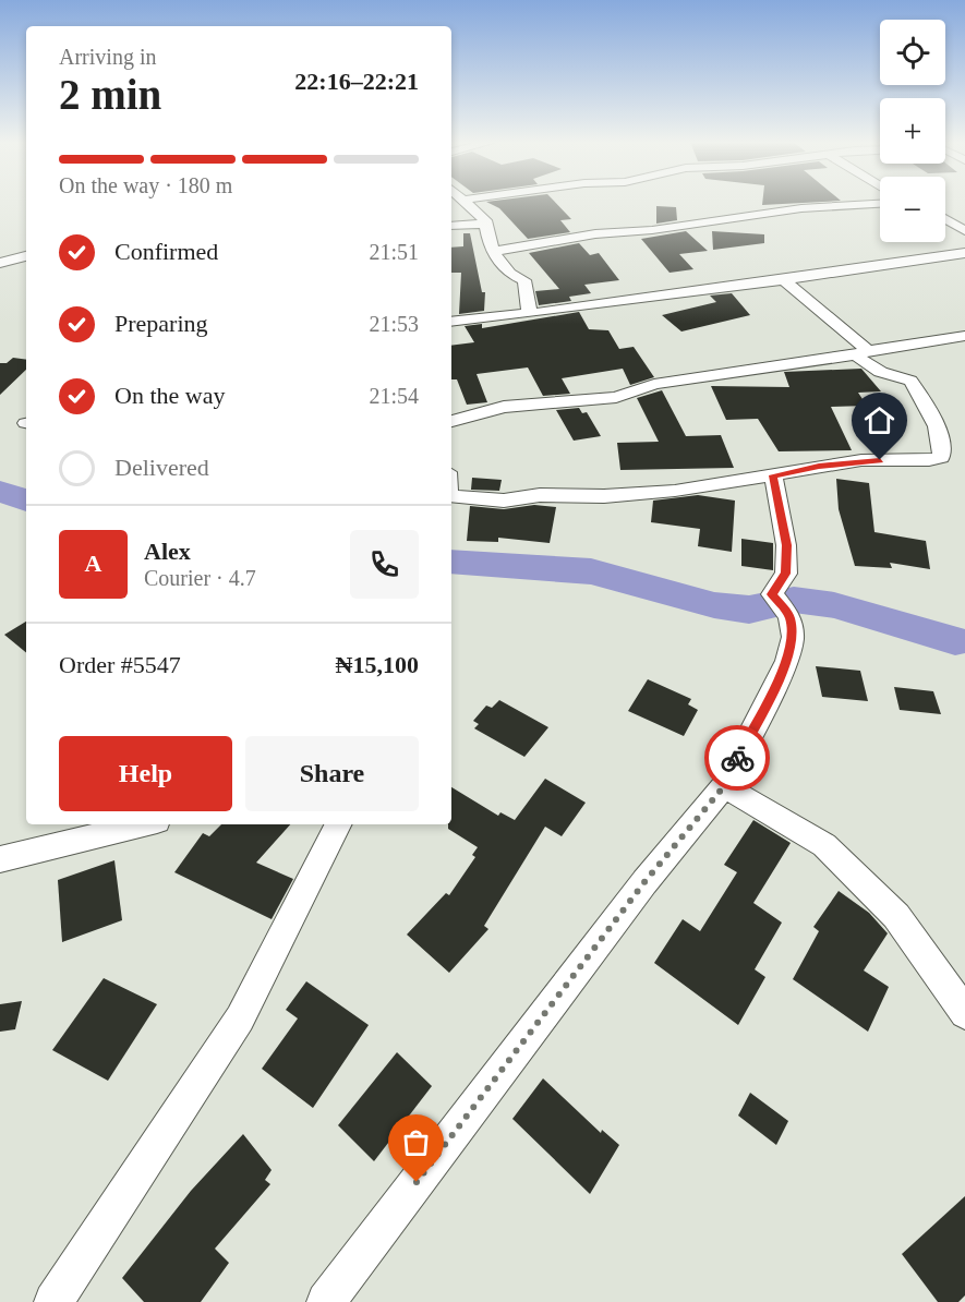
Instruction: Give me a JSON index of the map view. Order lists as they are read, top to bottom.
{
  "page": {
    "map_buttons": ["+", "−"],
    "heading": ["2 min", "Arriving in", "22:16–22:21"],
    "panel": [
      "Alex",
      "Courier · 4.7",
      "Order #5547",
      "₦15,100"
    ],
    "bar": "On the way · 180 m",
    "list": [
      ["Confirmed", "21:51"],
      ["Preparing", "21:53"],
      ["On the way", "21:54"],
      "Delivered"
    ],
    "round": "A",
    "buttons": ["Help", "Share"]
  }
}
